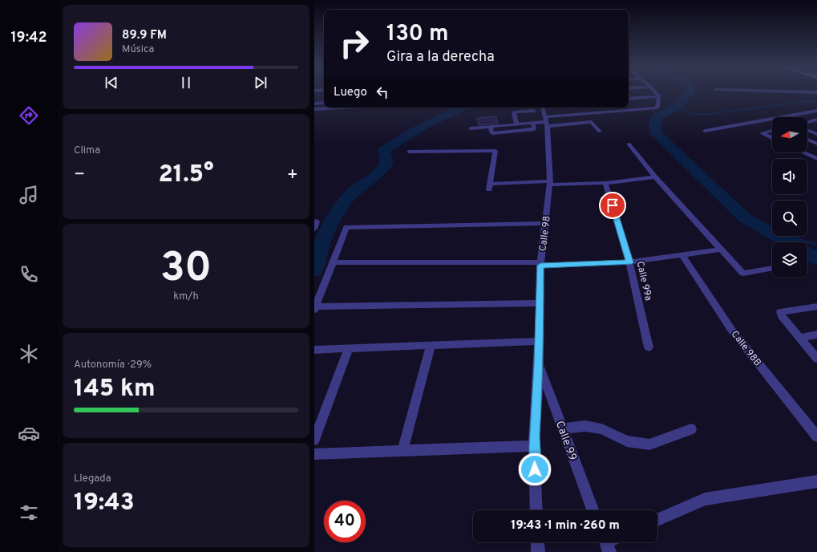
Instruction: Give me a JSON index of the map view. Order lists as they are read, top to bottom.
{
  "streets": {
    "street": [
      "Calle 98",
      "Calle 99a",
      "Calle 98B",
      "Calle 99"
    ]
  },
  "crossings": [
    ["Calle 98", "Calle 99"]
  ],
  "north": "left",
  "page": {
    "tabs": "19:42",
    "turn": ["130 m", "Gira a la derecha"],
    "song": ["89.9 FM", "Música"],
    "then": "Luego",
    "tile": [
      "Clima",
      ["30", "km/h"],
      ["Autonomía · 29%", "145 km"],
      ["Llegada", "19:43"]
    ],
    "heat": ["−", "21.5°", "+"],
    "limit": "40",
    "trip": "19:43 · 1 min · 260 m"
  }
}
